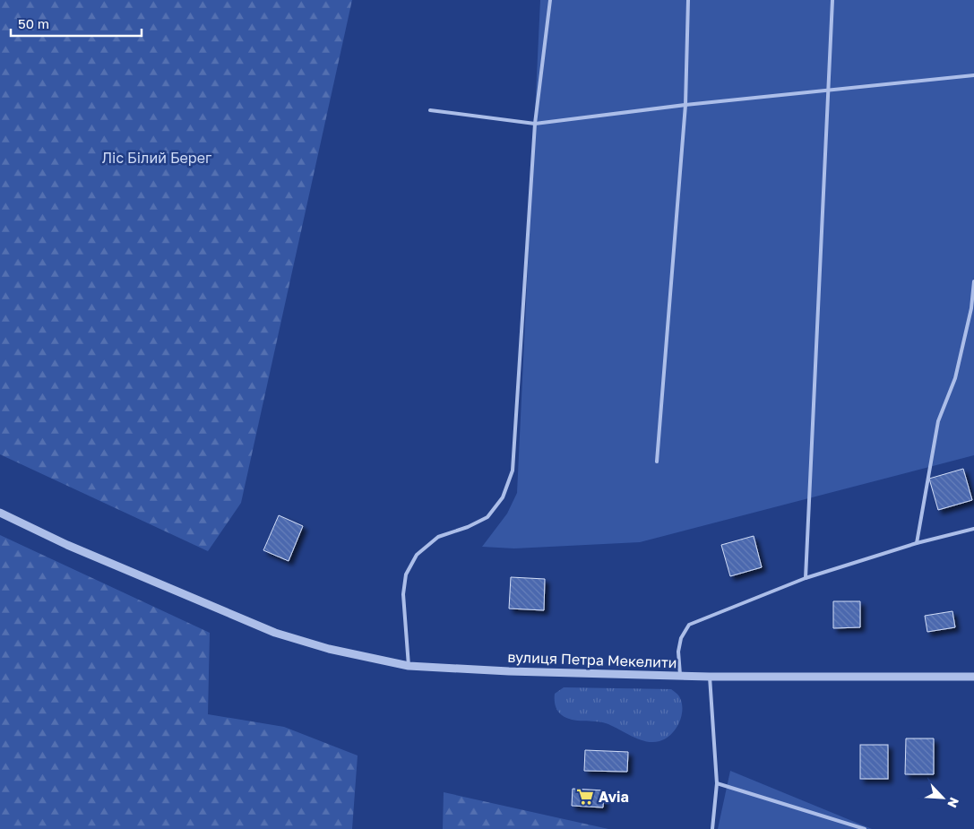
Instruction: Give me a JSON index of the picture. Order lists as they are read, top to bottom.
{
  "streets": {
    "street": ["вулиця Петра Мекелити"]
  },
  "parks": ["Ліс Білий Берег"],
  "places": {
    "supermarket": ["Avia"]
  },
  "scale_bar": "50 m",
  "north": "bottom right"
}
